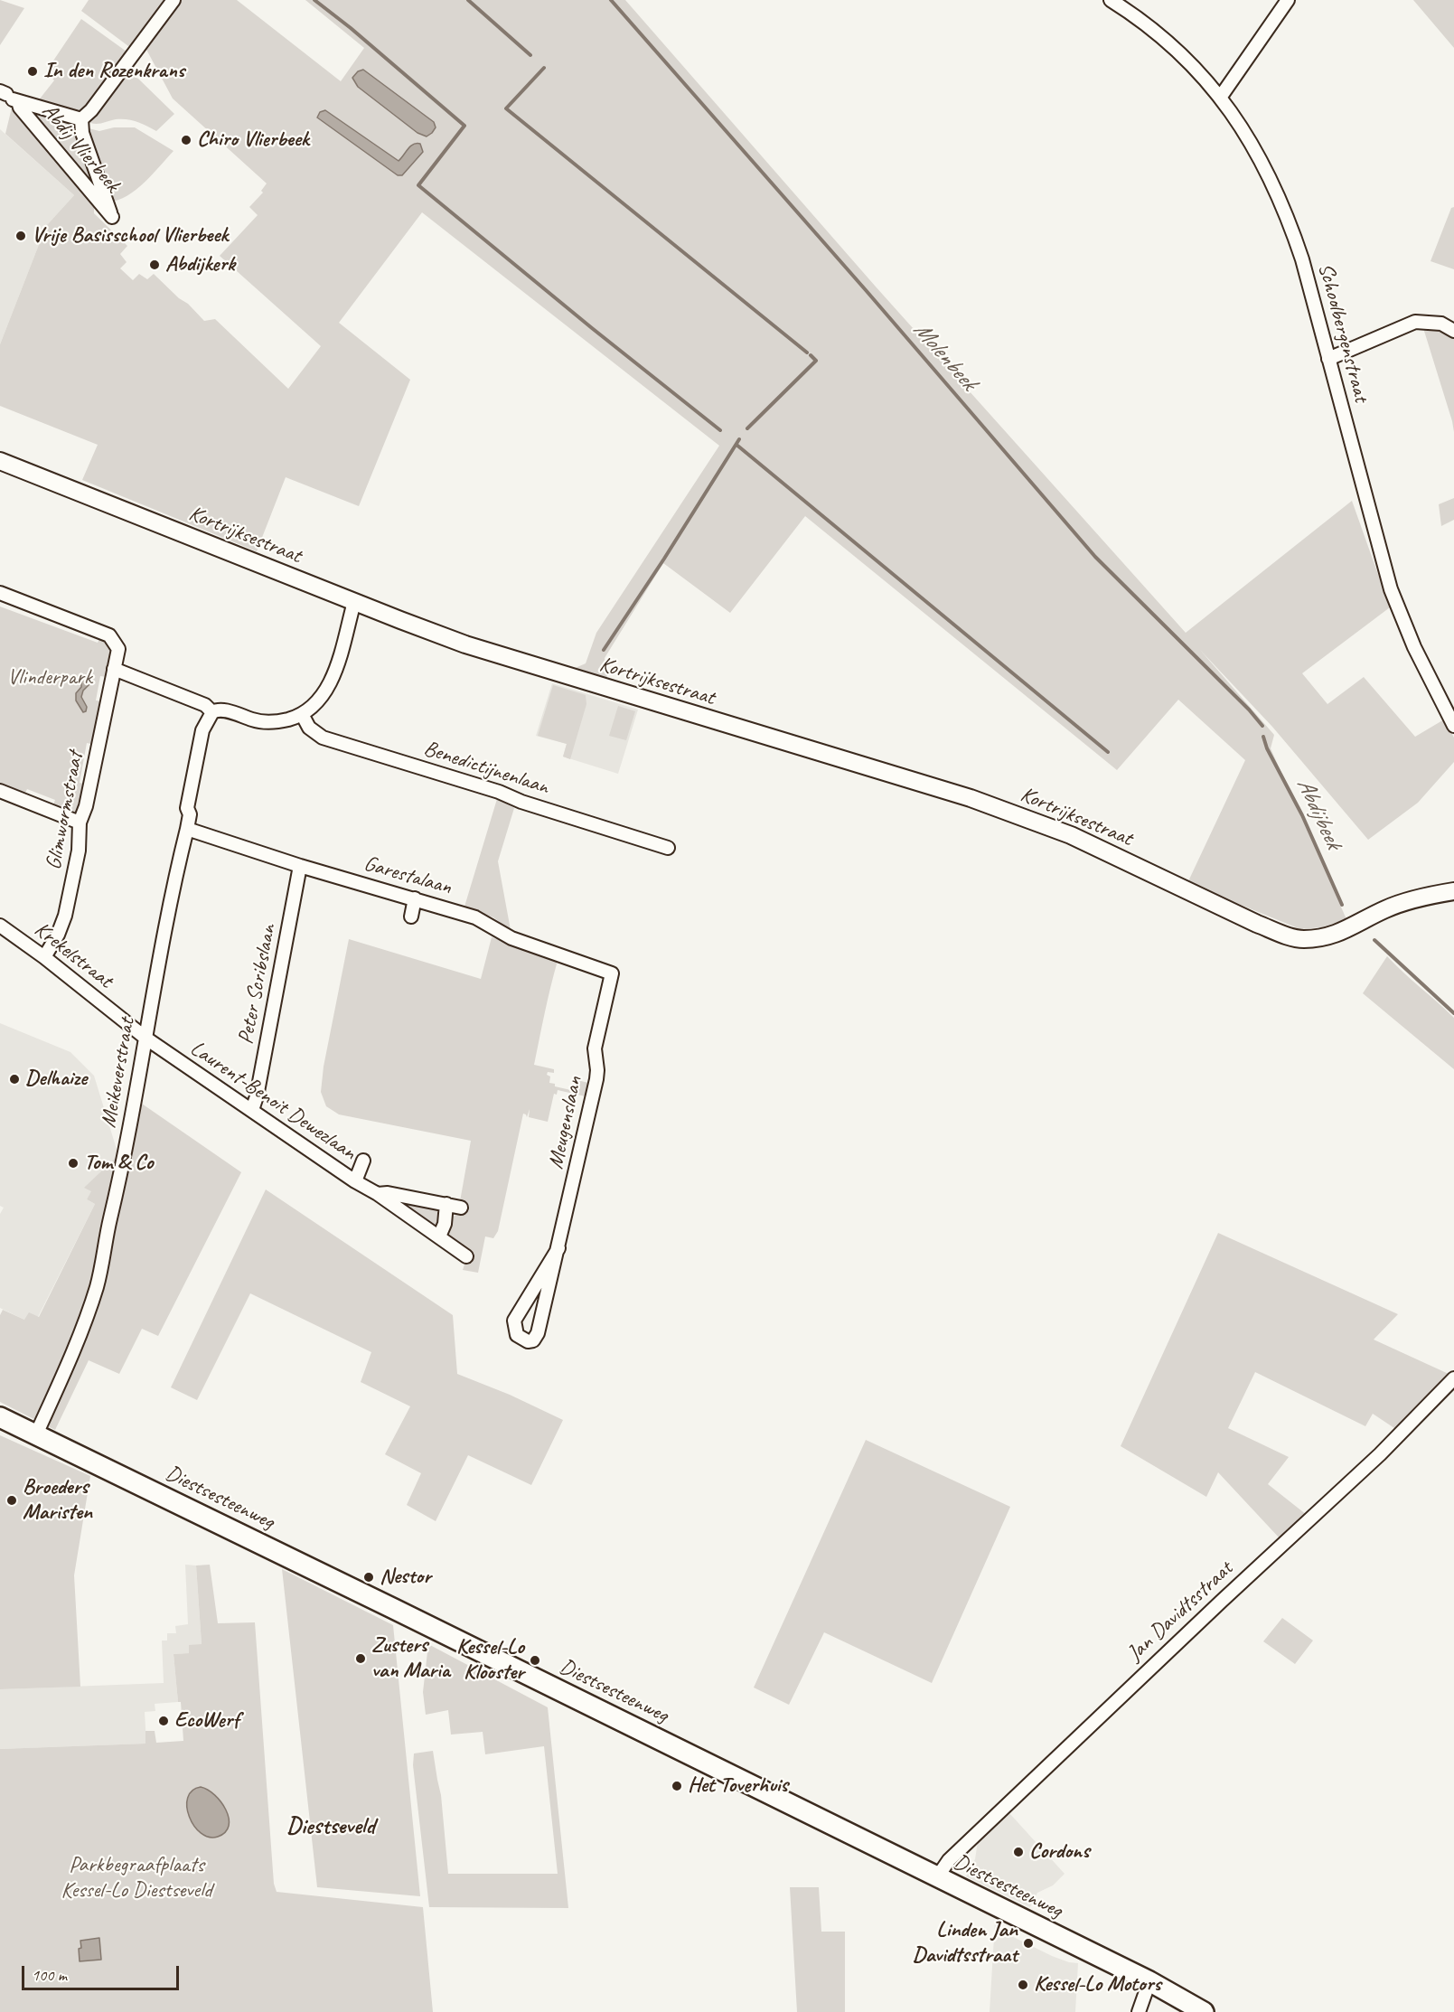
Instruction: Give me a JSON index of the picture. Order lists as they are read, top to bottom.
{
  "streets": {
    "main road": ["Diestsesteenweg"],
    "street": [
      "Abdij Vlierbeek",
      "Schoolbergenstraat",
      "Kortrijksestraat",
      "Benedictijnenlaan",
      "Glimwormstraat",
      "Garestalaan",
      "Krekelstraat",
      "Peter Scribslaan",
      "Meikeverstraat",
      "Laurent-Benoit Dewezlaan",
      "Meugenslaan",
      "Jan Davidtsstraat"
    ]
  },
  "crossings": [
    ["Glimwormstraat", "Krekelstraat"],
    ["Garestalaan", "Peter Scribslaan"],
    ["Garestalaan", "Meikeverstraat"],
    ["Garestalaan", "Meugenslaan"],
    ["Krekelstraat", "Meikeverstraat"],
    ["Krekelstraat", "Laurent-Benoit Dewezlaan"],
    ["Peter Scribslaan", "Laurent-Benoit Dewezlaan"],
    ["Meikeverstraat", "Laurent-Benoit Dewezlaan"],
    ["Meikeverstraat", "Diestsesteenweg"],
    ["Diestsesteenweg", "Jan Davidtsstraat"]
  ],
  "districts": ["Diestseveld"],
  "water": ["Molenbeek", "Abdijbeek"],
  "parks": ["Vlinderpark", "Parkbegraafplaats Kessel-Lo Diestseveld"],
  "places": [
    "In den Rozenkrans",
    "Chiro Vlierbeek",
    "Vrije Basisschool Vlierbeek",
    "Abdijkerk",
    "Delhaize",
    "Tom & Co",
    "Broeders Maristen",
    "Nestor",
    "Zusters van Maria",
    "Kessel-Lo Klooster",
    "EcoWerf",
    "Het Toverhuis",
    "Cordons",
    "Linden Jan Davidtsstraat",
    "Kessel-Lo Motors"
  ],
  "scale_bar": "100 m"
}
